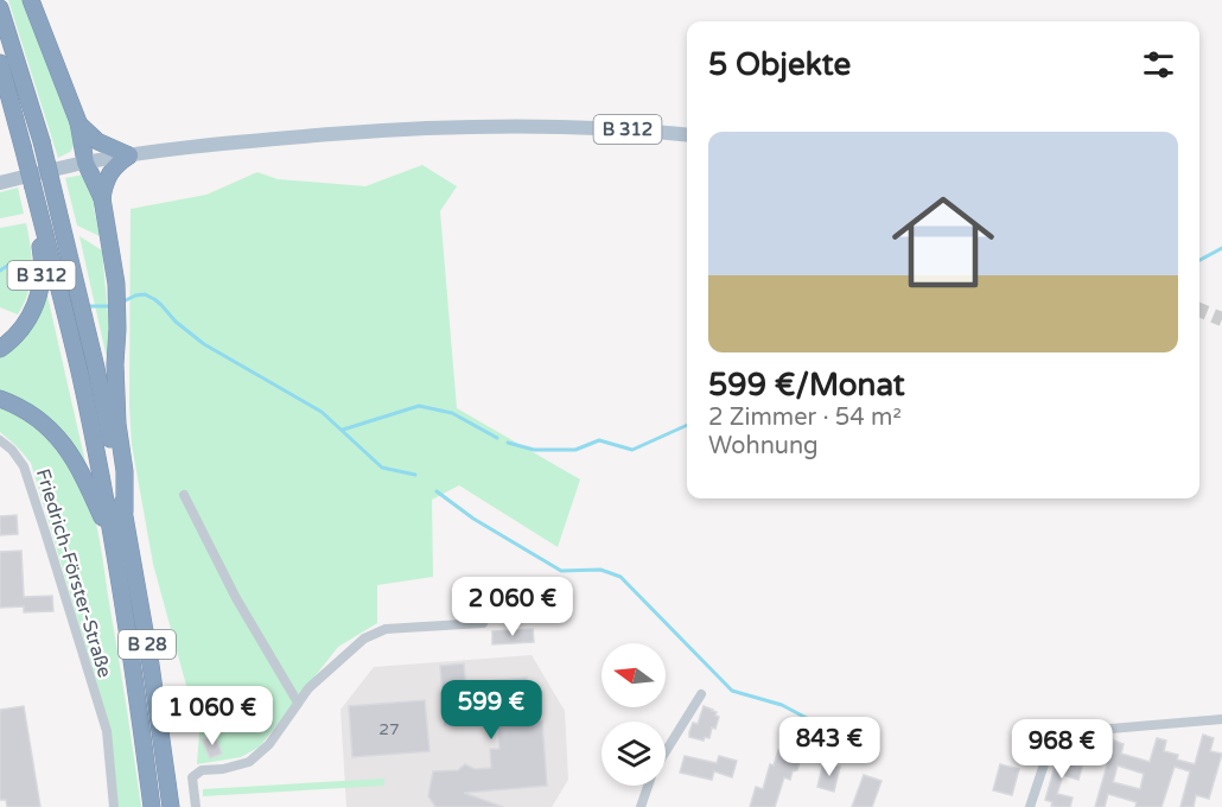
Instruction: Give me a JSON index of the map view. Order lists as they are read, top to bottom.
{
  "streets": {
    "highway": ["B 312", "B 28"],
    "street": ["Friedrich-Förster-Straße"]
  },
  "crossings": [
    ["B 312", "B 28"]
  ],
  "house_numbers": ["27"],
  "north": "left",
  "page": {
    "heading": "5 Objekte",
    "list": [
      {
        "name": "599 €/Monat",
        "note": "2 Zimmer · 54 m² · Wohnung"
      }
    ],
    "price": [
      "2 060 €",
      "599 €",
      "1 060 €",
      "843 €",
      "968 €"
    ]
  }
}
